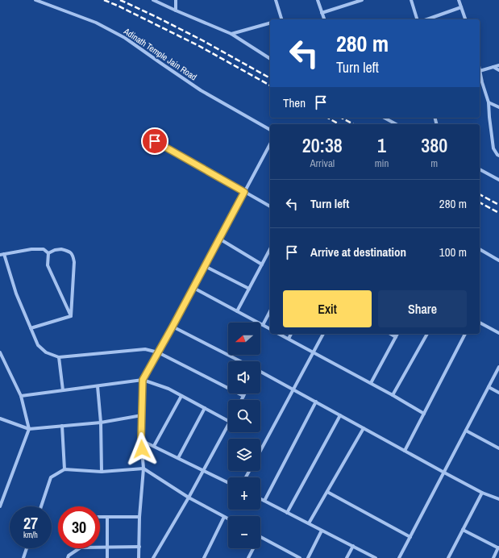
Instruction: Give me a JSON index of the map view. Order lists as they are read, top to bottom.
{
  "streets": {
    "street": ["Adinath Temple Jain Road"]
  },
  "north": "left",
  "page": {
    "turn": ["280 m", "Turn left"],
    "then": "Then",
    "eta": [
      "20:38",
      "Arrival",
      "1",
      "min",
      "380",
      "m"
    ],
    "list": [
      {
        "name": "Turn left",
        "value": "280 m"
      },
      {
        "name": "Arrive at destination",
        "value": "100 m"
      }
    ],
    "buttons": ["Exit", "Share"],
    "map_buttons": ["+", "−"],
    "speed": "27 km/h",
    "limit": "30"
  }
}
